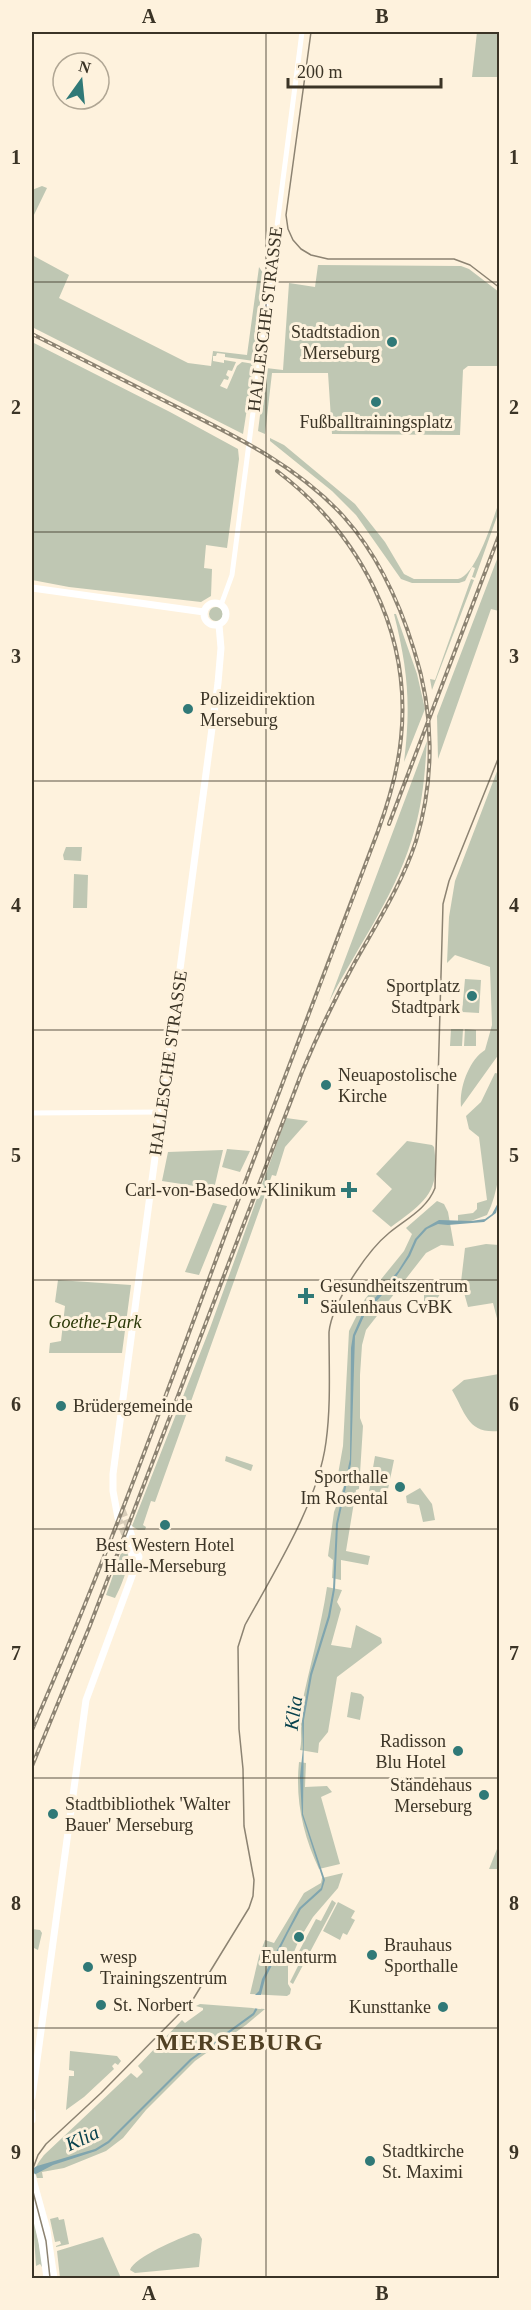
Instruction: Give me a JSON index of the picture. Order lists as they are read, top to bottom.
{
  "streets": {
    "main road": ["HALLESCHE STRASSE"]
  },
  "districts": ["MERSEBURG"],
  "water": ["Klia"],
  "parks": ["Goethe-Park"],
  "places": {
    "other": [
      "Stadtstadion Merseburg",
      "Fußballtrainingsplatz",
      "Polizeidirektion Merseburg",
      "Sportplatz Stadtpark",
      "Neuapostolische Kirche",
      "Brüdergemeinde",
      "Sporthalle Im Rosental",
      "Best Western Hotel Halle-Merseburg",
      "Radisson Blu Hotel",
      "Ständehaus Merseburg",
      "Stadtbibliothek 'Walter Bauer' Merseburg",
      "Eulenturm",
      "Brauhaus Sporthalle",
      "wesp Trainingszentrum",
      "St. Norbert",
      "Kunsttanke",
      "Stadtkirche St. Maximi"
    ],
    "health": ["Carl-von-Basedow-Klinikum", "Gesundheitszentrum Säulenhaus CvBK"]
  },
  "scale_bar": "200 m",
  "north": "top",
  "grid": {
    "columns": ["A", "B"],
    "rows": [
      "1",
      "2",
      "3",
      "4",
      "5",
      "6",
      "7",
      "8",
      "9"
    ]
  }
}
